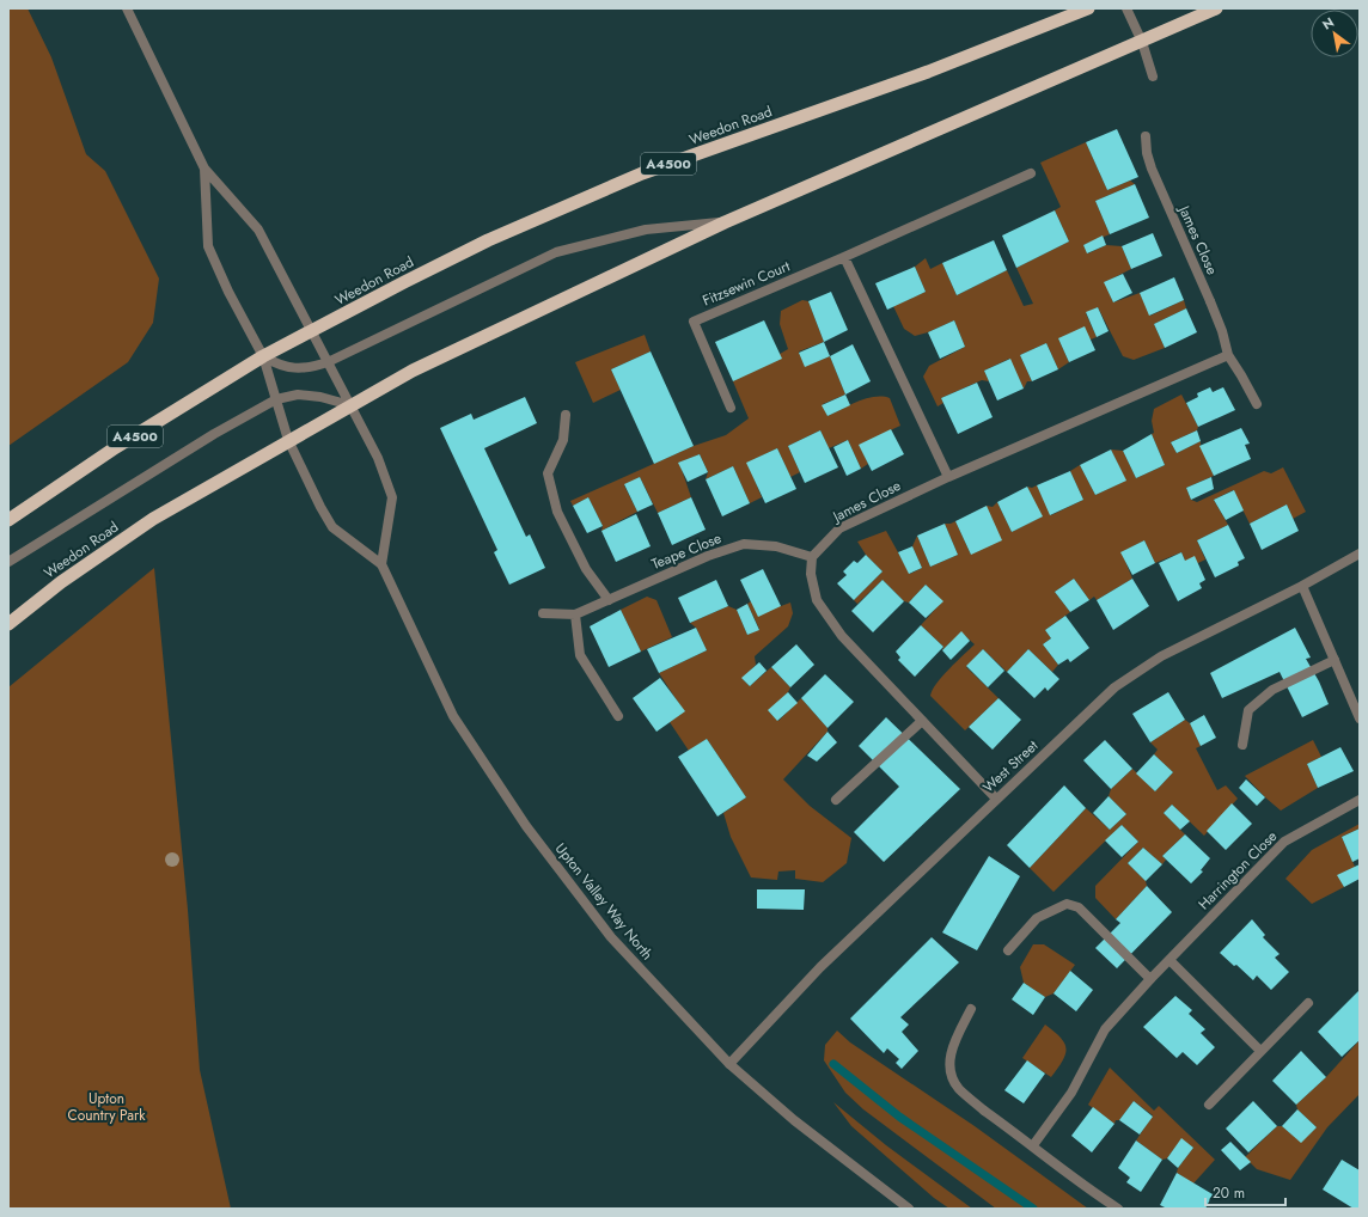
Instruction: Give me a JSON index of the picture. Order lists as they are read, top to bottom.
{
  "streets": {
    "highway": ["Weedon Road", "A4500"],
    "street": [
      "James Close",
      "Fitzsewin Court",
      "Teape Close",
      "West Street",
      "Harrington Close",
      "Upton Valley Way North"
    ]
  },
  "crossings": [
    ["Weedon Road", "Upton Valley Way North"],
    ["James Close", "Teape Close"],
    ["West Street", "Upton Valley Way North"]
  ],
  "parks": ["Upton Country Park"],
  "scale_bar": "20 m",
  "north": "top left"
}
